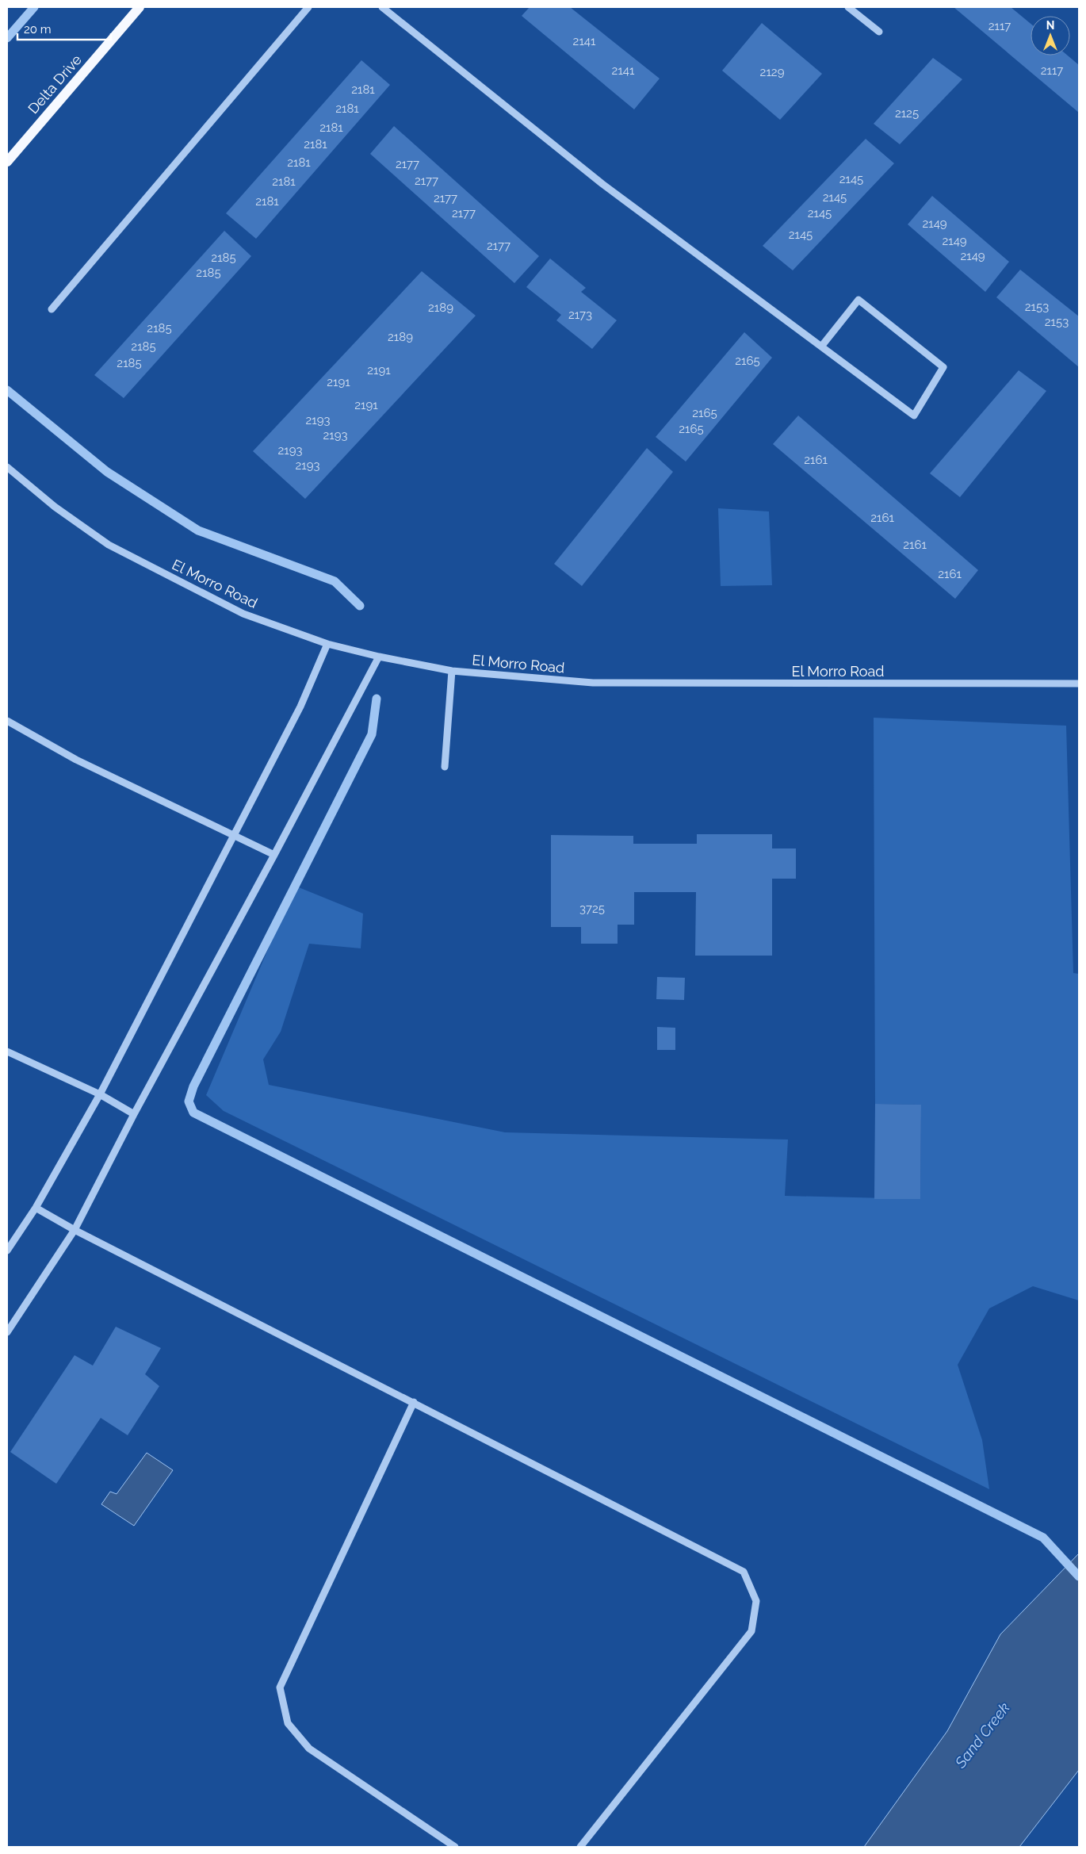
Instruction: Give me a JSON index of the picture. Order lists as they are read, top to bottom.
{
  "streets": {
    "main road": ["Delta Drive"],
    "street": ["El Morro Road"]
  },
  "water": ["Sand Creek"],
  "house_numbers": [
    "2117",
    "2141",
    "2141",
    "2117",
    "2129",
    "2181",
    "2181",
    "2125",
    "2181",
    "2181",
    "2181",
    "2177",
    "2145",
    "2177",
    "2181",
    "2145",
    "2177",
    "2181",
    "2177",
    "2145",
    "2149",
    "2145",
    "2149",
    "2177",
    "2149",
    "2185",
    "2185",
    "2153",
    "2189",
    "2173",
    "2153",
    "2185",
    "2189",
    "2185",
    "2165",
    "2185",
    "2191",
    "2191",
    "2191",
    "2165",
    "2193",
    "2165",
    "2193",
    "2193",
    "2161",
    "2193",
    "2161",
    "2161",
    "2161",
    "3725"
  ],
  "scale_bar": "20 m",
  "north": "top"
}
